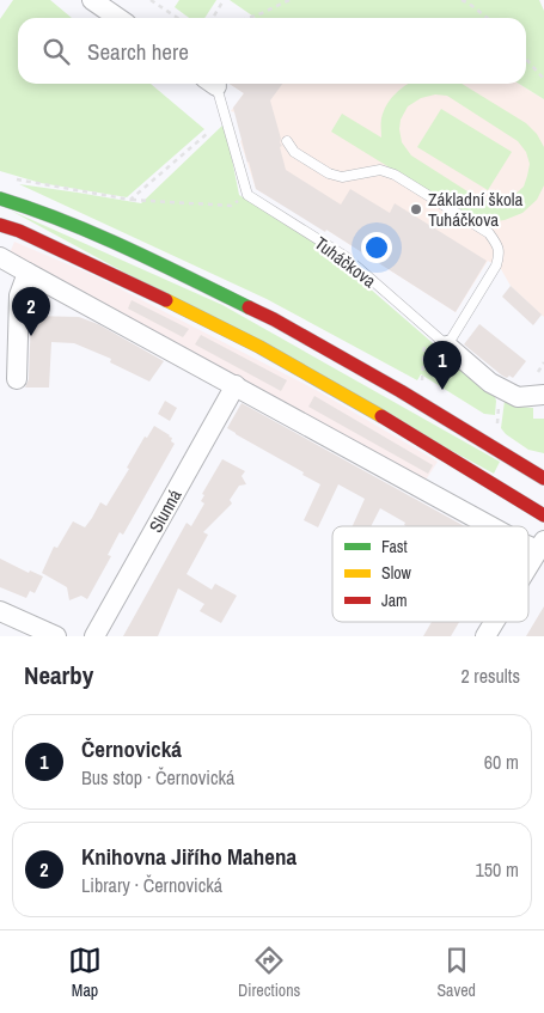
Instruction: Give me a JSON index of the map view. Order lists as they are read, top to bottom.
{
  "streets": {
    "street": ["Tuháčkova", "Slunná"]
  },
  "places": ["Základní škola Tuháčkova"],
  "legend": ["Fast", "Slow", "Jam"],
  "page": {
    "search": "Search here",
    "pins": ["2", "1"],
    "heading": ["Nearby", "2 results"],
    "list": [
      {
        "mark": "1",
        "name": "Černovická",
        "note": "Bus stop · Černovická",
        "value": "60 m"
      },
      {
        "mark": "2",
        "name": "Knihovna Jiřího Mahena",
        "note": "Library · Černovická",
        "value": "150 m"
      }
    ],
    "nav": ["Map", "Directions", "Saved"]
  }
}
